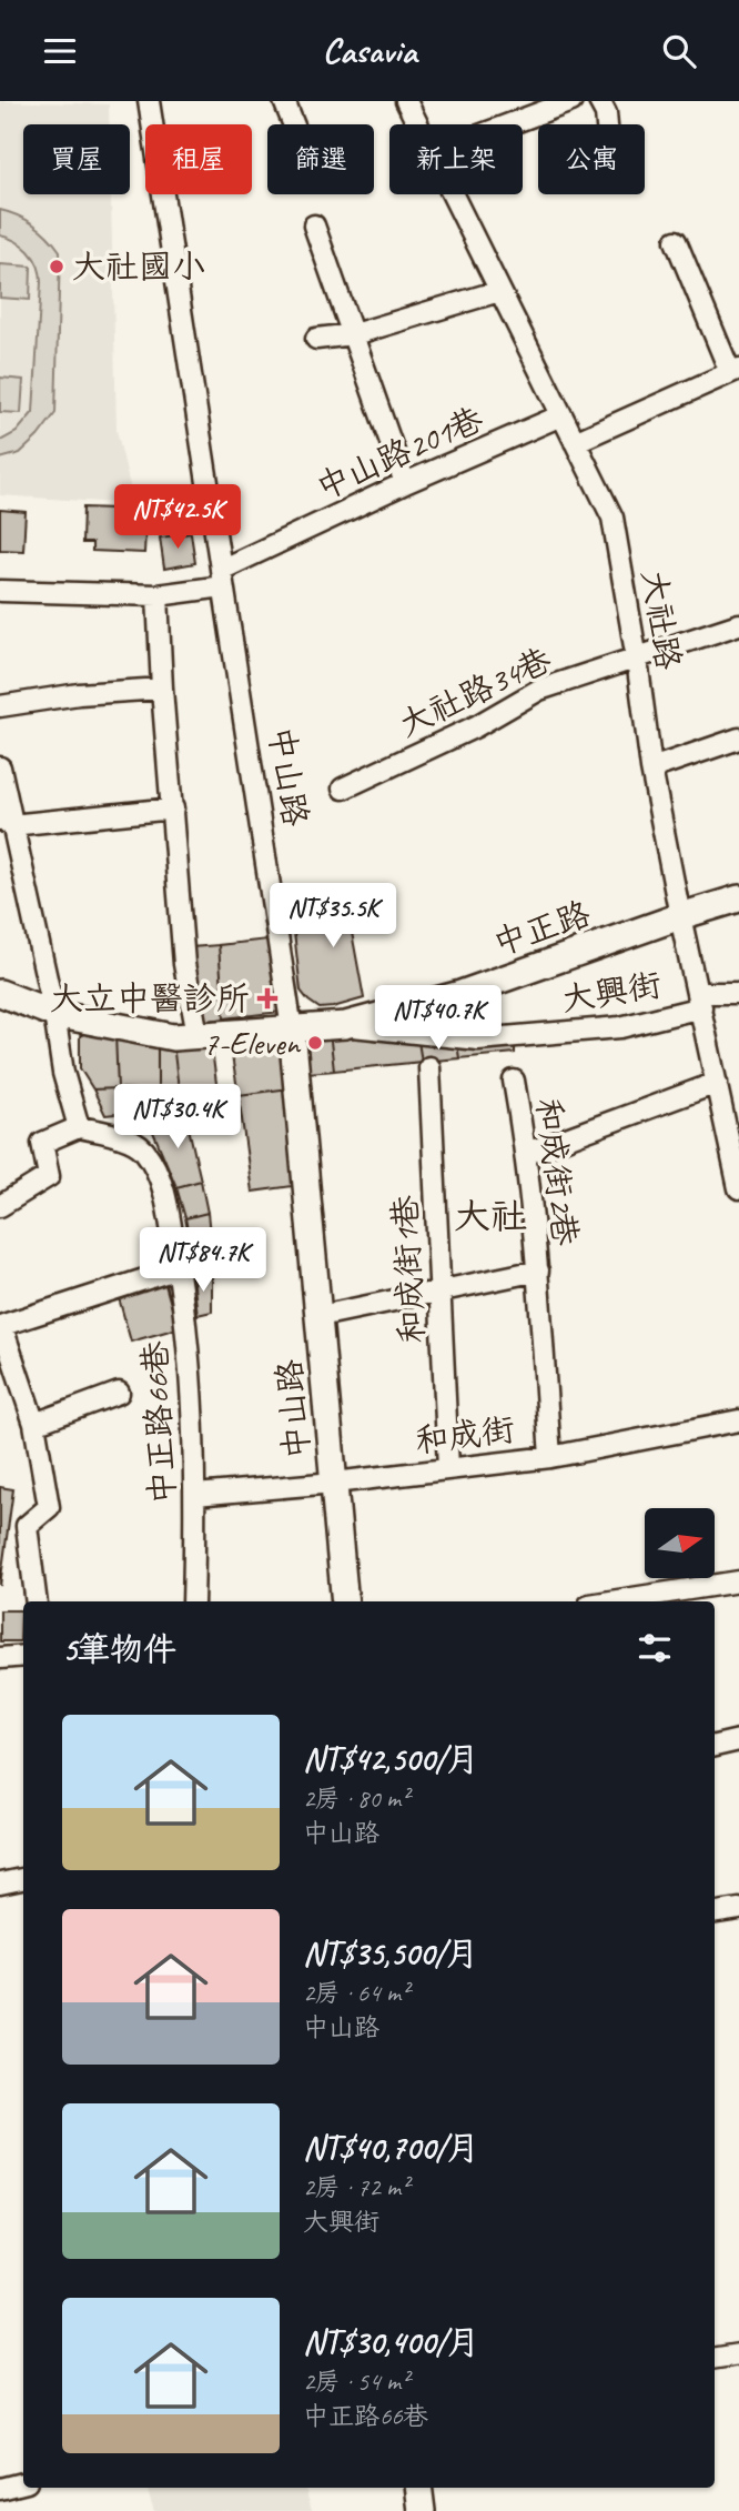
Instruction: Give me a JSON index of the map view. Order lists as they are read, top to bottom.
{
  "streets": {
    "main road": ["中山路", "中正路"],
    "street": [
      "中山路201巷",
      "大社路",
      "大社路34巷",
      "大興街",
      "和成街2巷",
      "和成街1巷",
      "中正路66巷",
      "和成街"
    ]
  },
  "crossings": [
    ["中山路201巷", "大社路"],
    ["中山路201巷", "中山路"],
    ["大社路", "大社路34巷"],
    ["大社路", "中正路"],
    ["大社路", "大興街"],
    ["中山路", "中正路"],
    ["中山路", "和成街"],
    ["中正路", "大興街"],
    ["和成街2巷", "和成街"],
    ["和成街1巷", "和成街"],
    ["中正路66巷", "和成街"]
  ],
  "districts": ["大社"],
  "places": {
    "other": ["大社國小", "7-Eleven"],
    "health": ["大立中醫診所"]
  },
  "north": "right",
  "page": {
    "header": "Casavia",
    "chip": [
      "買屋",
      "租屋",
      "篩選",
      "新上架",
      "公寓"
    ],
    "price": [
      "NT$42.5K",
      "NT$35.5K",
      "NT$40.7K",
      "NT$30.4K",
      "NT$84.7K"
    ],
    "heading": "5筆物件",
    "list": [
      {
        "name": "NT$42,500/月",
        "note": "2房 · 80 m² · 中山路"
      },
      {
        "name": "NT$35,500/月",
        "note": "2房 · 64 m² · 中山路"
      },
      {
        "name": "NT$40,700/月",
        "note": "2房 · 72 m² · 大興街"
      },
      {
        "name": "NT$30,400/月",
        "note": "2房 · 54 m² · 中正路66巷"
      }
    ]
  }
}
